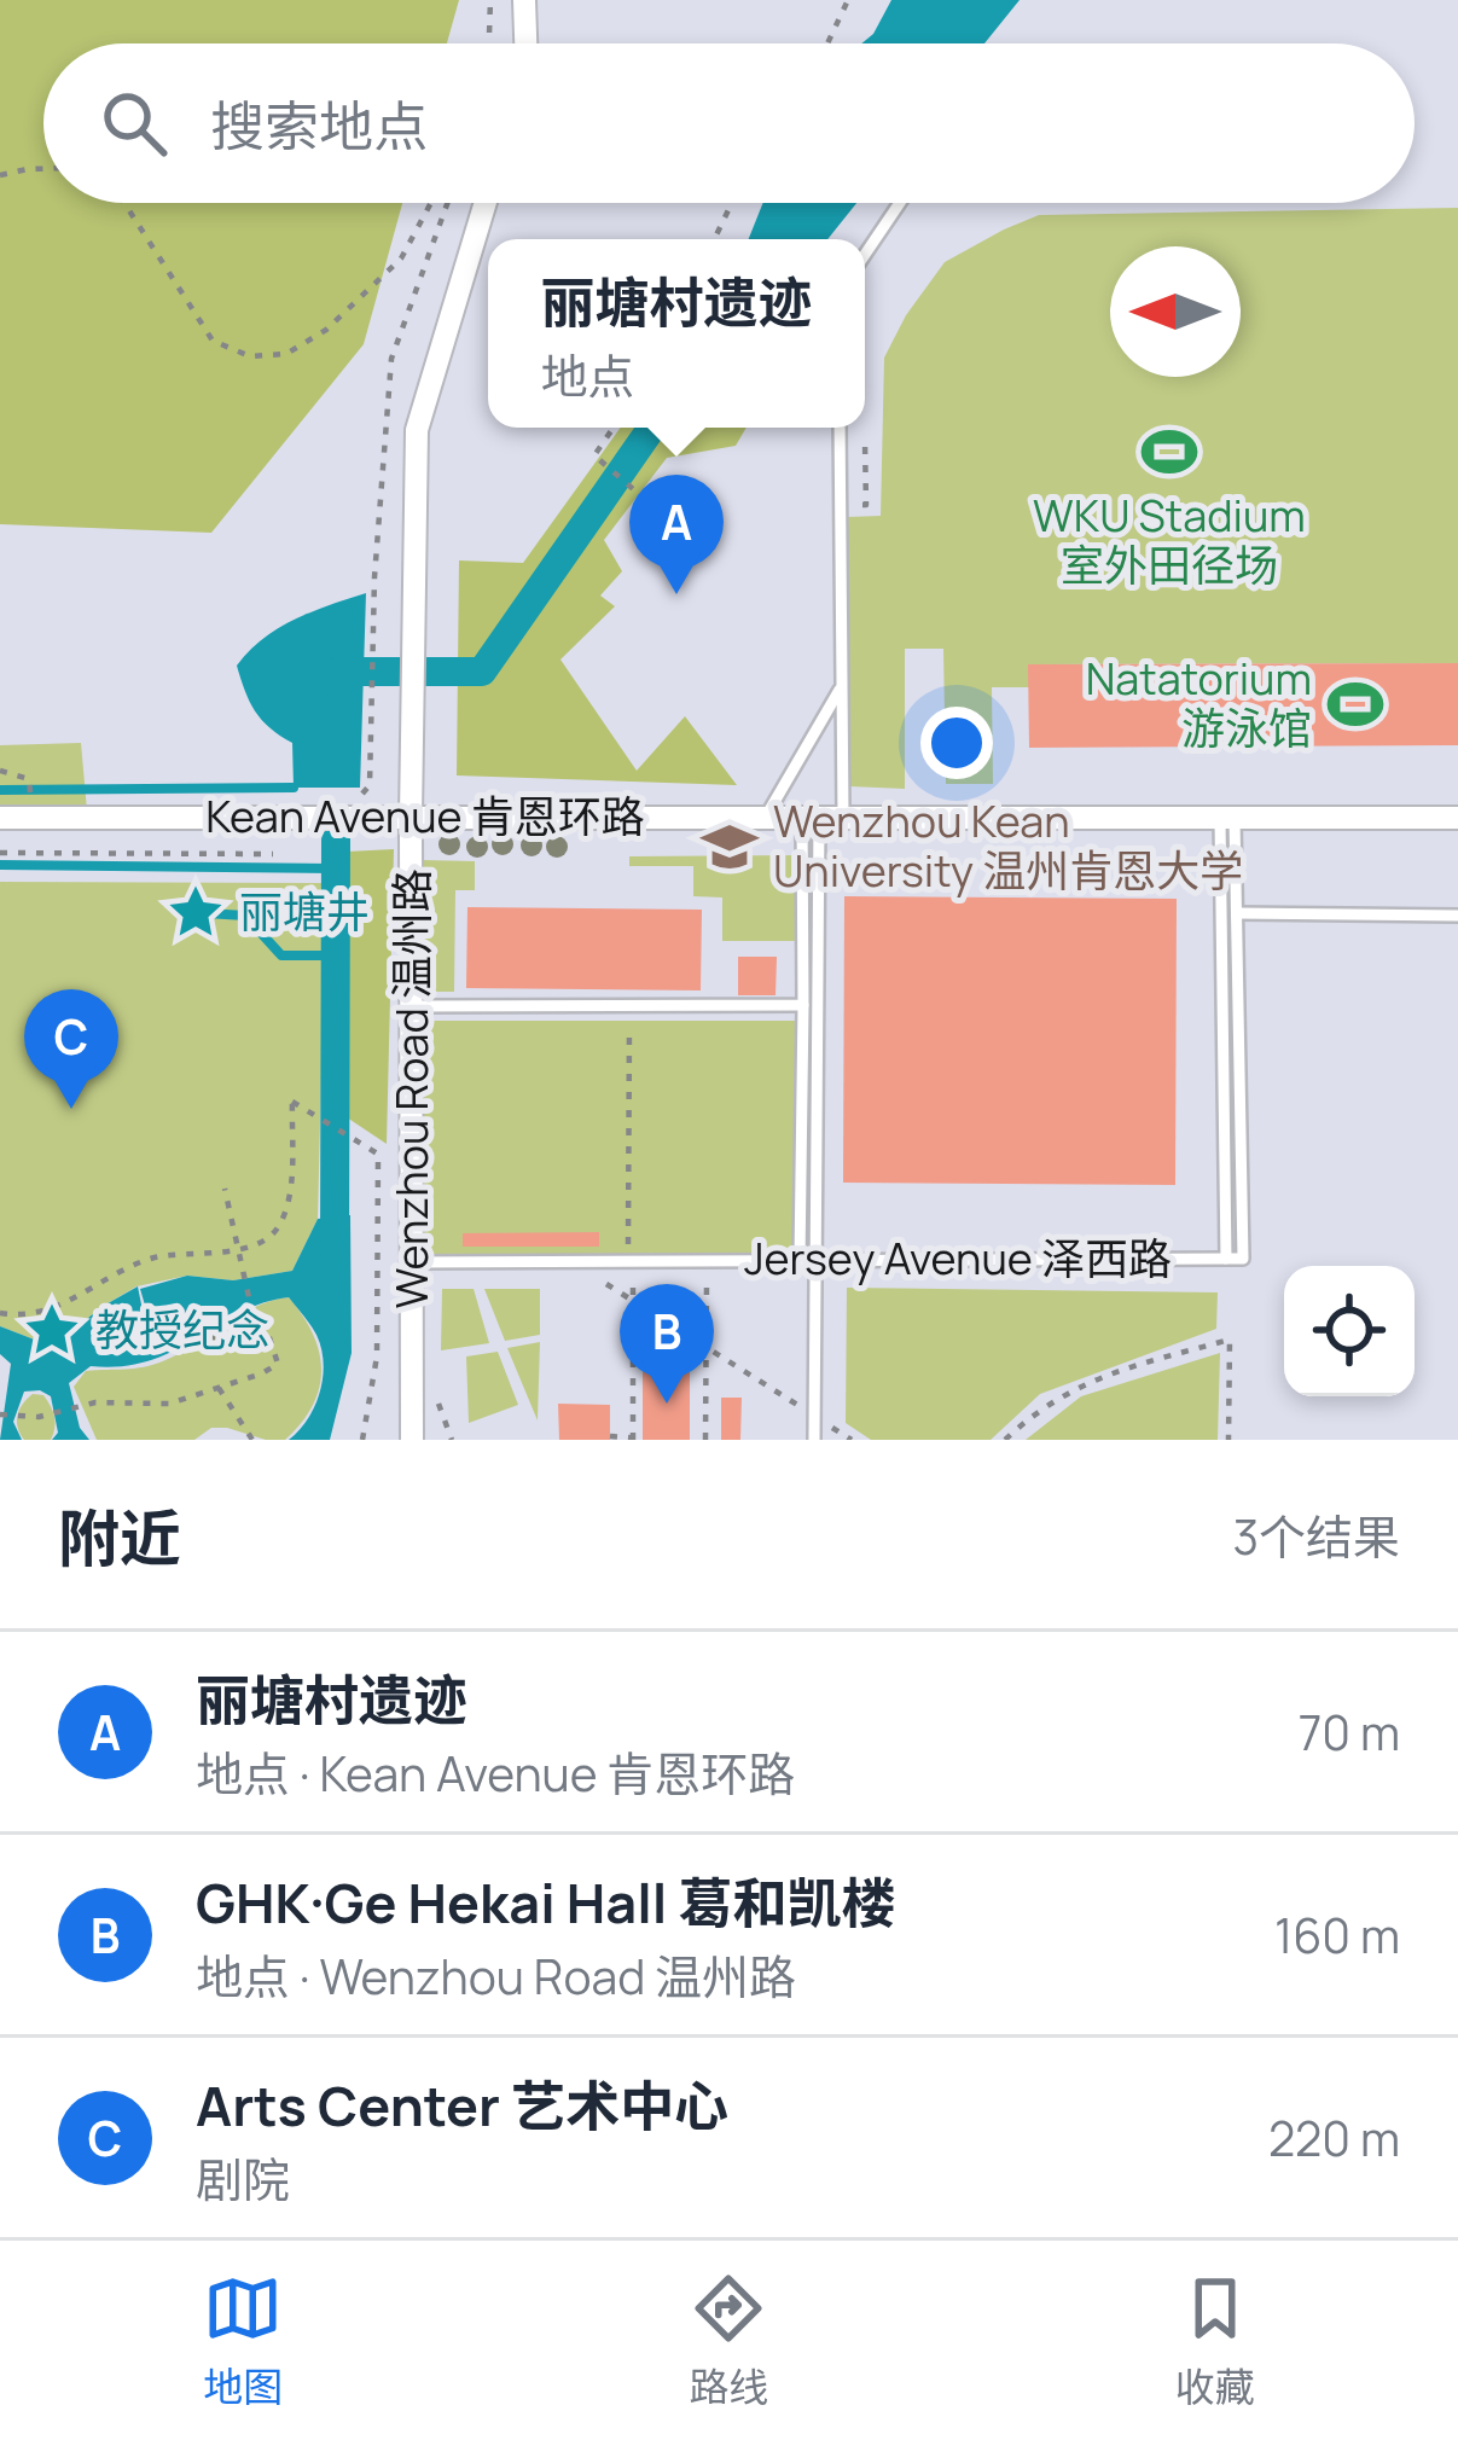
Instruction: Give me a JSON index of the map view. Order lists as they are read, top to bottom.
{
  "streets": {
    "street": ["Kean Avenue 肯恩环路", "Wenzhou Road 温州路"],
    "lane": ["Jersey Avenue 泽西路"]
  },
  "crossings": [
    ["Kean Avenue 肯恩环路", "Wenzhou Road 温州路"],
    ["Wenzhou Road 温州路", "Jersey Avenue 泽西路"]
  ],
  "places": {
    "sports": ["WKU Stadium 室外田径场", "Natatorium 游泳馆"],
    "school or university": ["Wenzhou Kean University 温州肯恩大学"],
    "place": ["丽塘井", "教授纪念"]
  },
  "north": "left",
  "page": {
    "search": "搜索地点",
    "popup": ["丽塘村遗迹", "地点"],
    "pins": ["A", "C", "B"],
    "heading": ["附近", "3个结果"],
    "list": [
      {
        "mark": "A",
        "name": "丽塘村遗迹",
        "note": "地点 · Kean Avenue 肯恩环路",
        "value": "70 m"
      },
      {
        "mark": "B",
        "name": "GHK·Ge Hekai Hall 葛和凯楼",
        "note": "地点 · Wenzhou Road 温州路",
        "value": "160 m"
      },
      {
        "mark": "C",
        "name": "Arts Center 艺术中心",
        "note": "剧院",
        "value": "220 m"
      }
    ],
    "nav": ["地图", "路线", "收藏"]
  }
}
